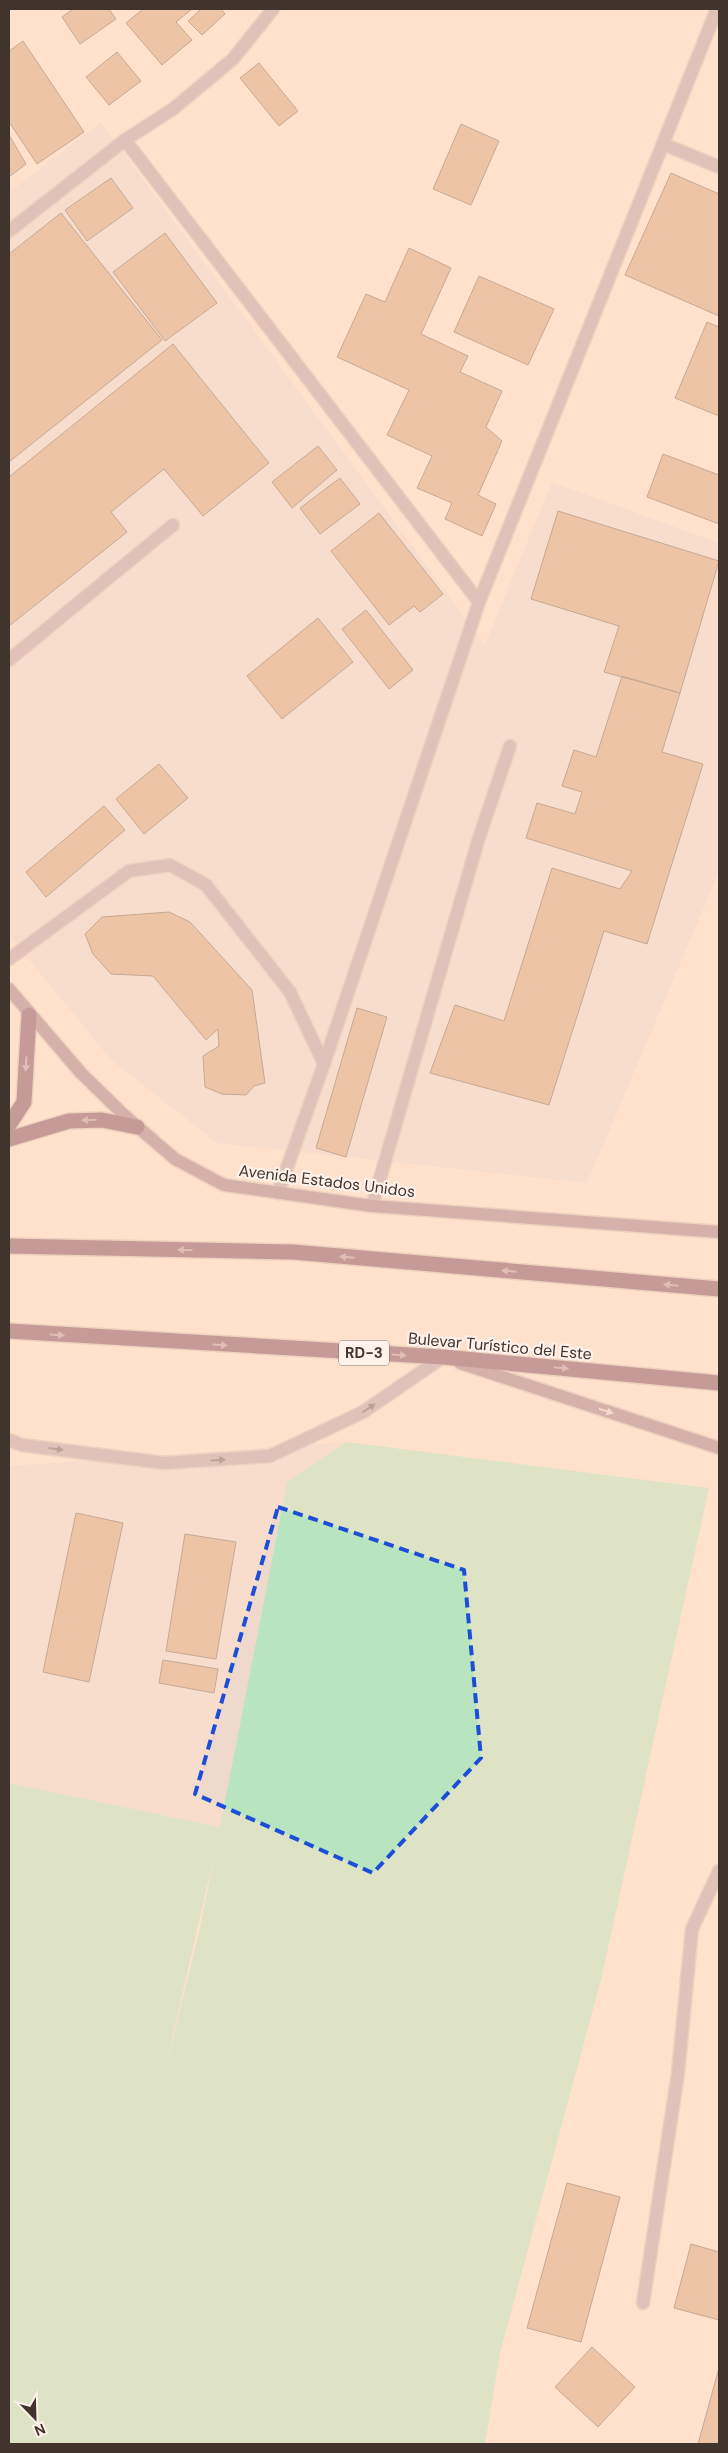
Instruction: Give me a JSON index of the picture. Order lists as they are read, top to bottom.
{
  "streets": {
    "highway": ["Bulevar Turístico del Este", "RD-3"],
    "street": ["Avenida Estados Unidos"]
  },
  "north": "bottom right"
}
